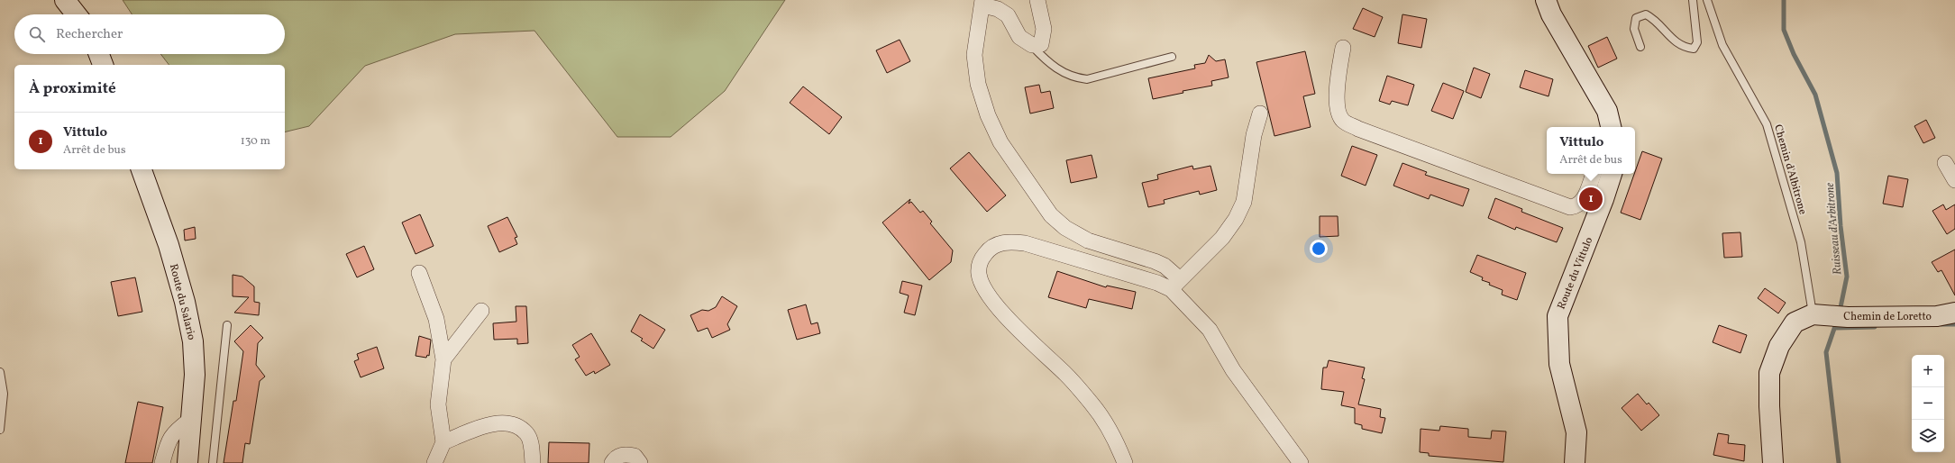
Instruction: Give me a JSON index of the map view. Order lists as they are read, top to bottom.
{
  "streets": {
    "street": ["Route du Vittulo", "Route du Salario", "Chemin de Loretto"],
    "lane": ["Chemin d'Albitrone"]
  },
  "crossings": [
    ["Chemin d'Albitrone", "Chemin de Loretto"]
  ],
  "water": ["Ruisseau d'Arbitrone"],
  "page": {
    "search": "Rechercher",
    "heading": "À proximité",
    "list": [
      {
        "mark": "1",
        "name": "Vittulo",
        "note": "Arrêt de bus",
        "value": "130 m"
      }
    ],
    "popup": ["Vittulo", "Arrêt de bus"],
    "pins": "1",
    "map_buttons": ["+", "−"]
  }
}
